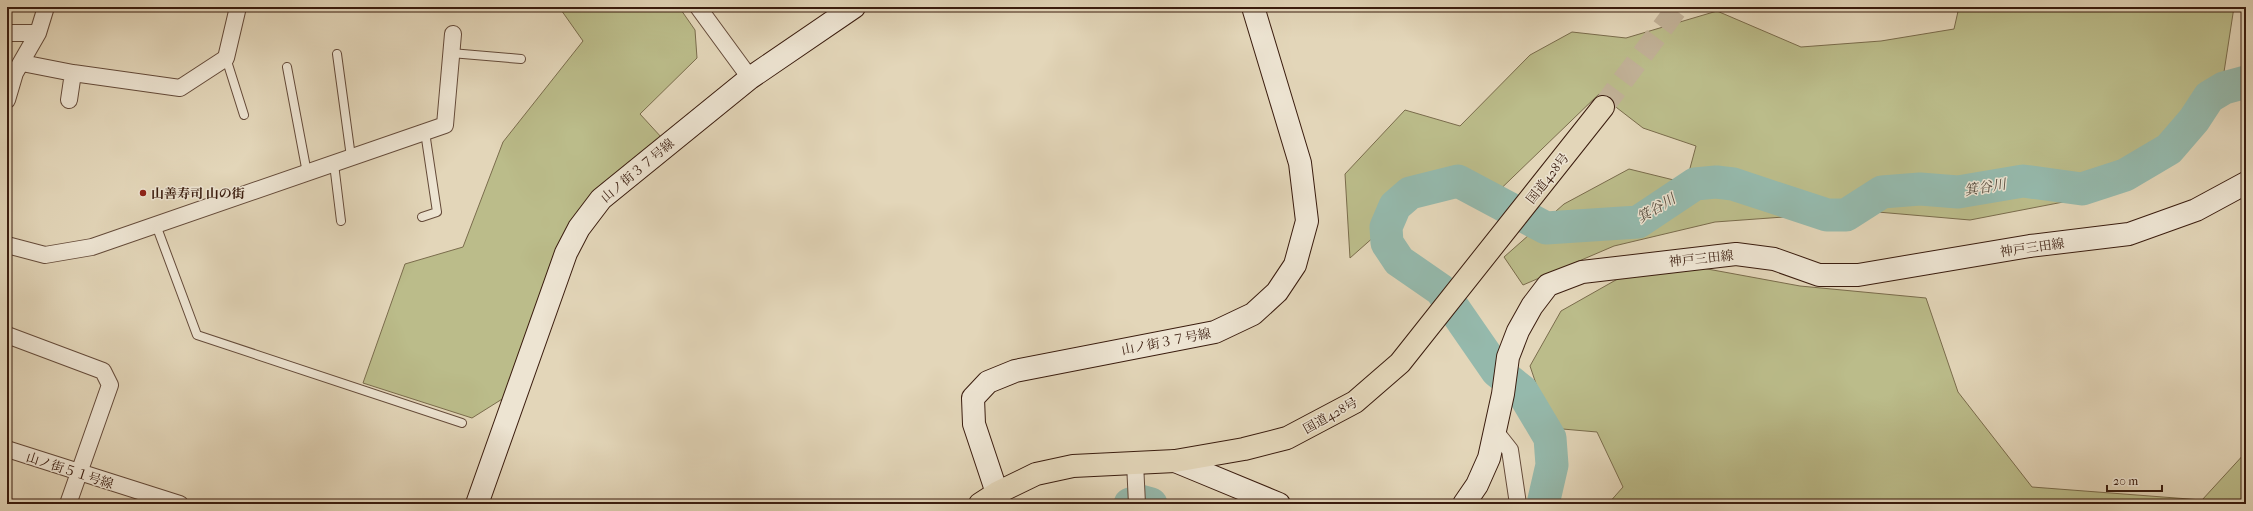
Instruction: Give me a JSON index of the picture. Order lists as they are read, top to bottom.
{
  "streets": {
    "highway": ["国道428号"],
    "street": ["山ノ街３７号線", "神戸三田線", "山ノ街５１号線"]
  },
  "crossings": [
    ["山ノ街３７号線", "国道428号"]
  ],
  "water": ["箕谷川"],
  "places": ["山善寿司 山の街"],
  "scale_bar": "20 m"
}
